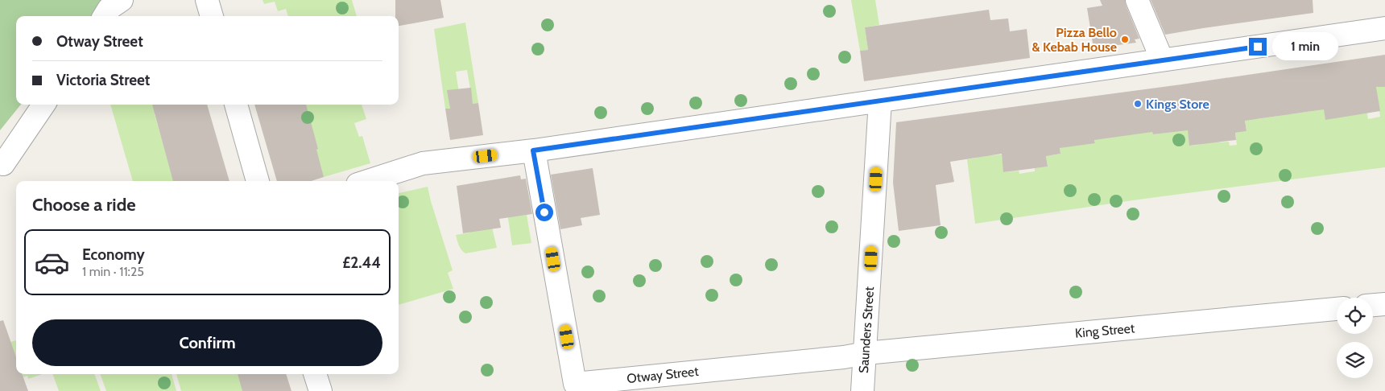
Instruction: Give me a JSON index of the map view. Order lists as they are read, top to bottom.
{
  "streets": {
    "street": ["Saunders Street", "King Street", "Otway Street"]
  },
  "crossings": [
    ["Saunders Street", "King Street"],
    ["Saunders Street", "Otway Street"],
    ["King Street", "Otway Street"]
  ],
  "places": ["Pizza Bello & Kebab House", "Kings Store"],
  "page": {
    "banner": ["Otway Street", "Victoria Street"],
    "bubble": "1 min",
    "heading": "Choose a ride",
    "list": [
      {
        "name": "Economy",
        "note": "1 min · 11:25",
        "value": "£2.44"
      }
    ],
    "buttons": "Confirm"
  }
}
